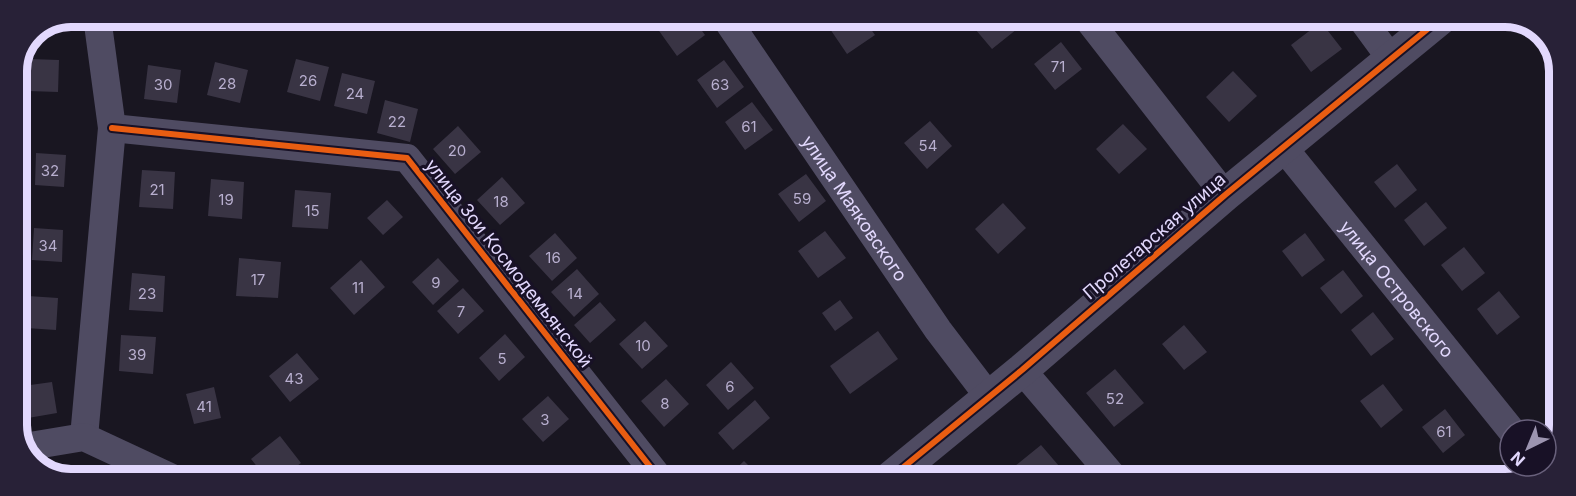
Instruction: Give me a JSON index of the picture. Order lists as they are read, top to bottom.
{
  "streets": {
    "street": [
      "улица Маяковского",
      "Пролетарская улица",
      "улица Зои Космодемьянской",
      "улица Островского"
    ]
  },
  "crossings": [
    ["улица Маяковского", "Пролетарская улица"],
    ["Пролетарская улица", "улица Островского"]
  ],
  "house_numbers": [
    "71",
    "26",
    "28",
    "30",
    "63",
    "24",
    "22",
    "61",
    "54",
    "20",
    "32",
    "21",
    "59",
    "19",
    "18",
    "15",
    "34",
    "16",
    "17",
    "9",
    "11",
    "23",
    "14",
    "7",
    "10",
    "39",
    "5",
    "43",
    "6",
    "52",
    "8",
    "41",
    "3",
    "61"
  ],
  "north": "bottom left"
}
